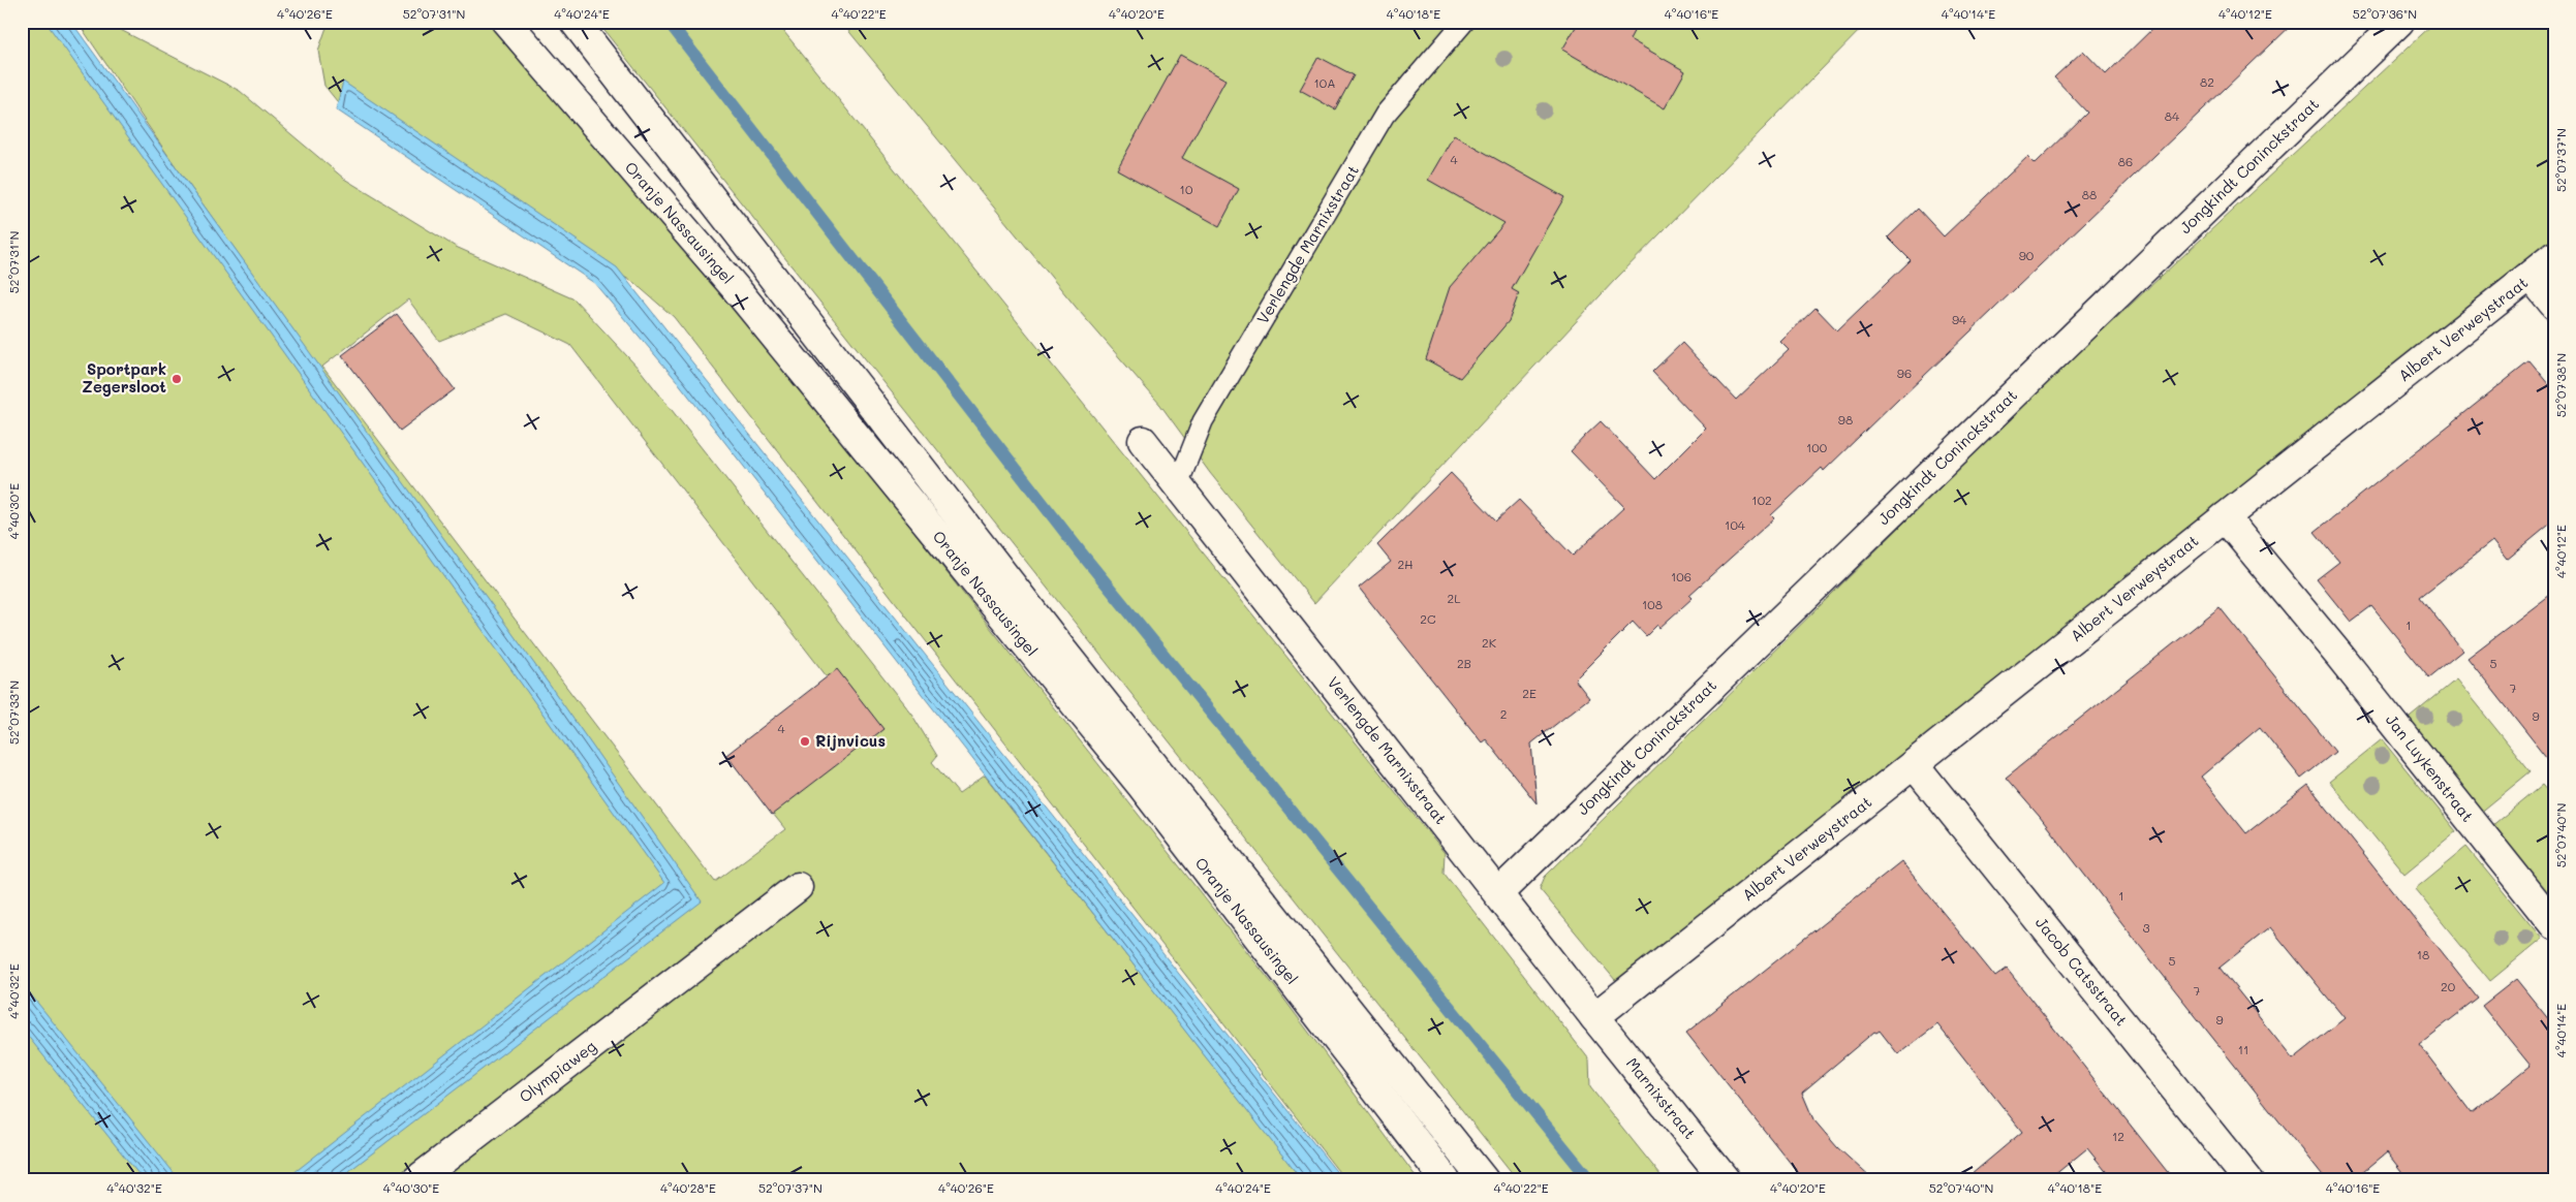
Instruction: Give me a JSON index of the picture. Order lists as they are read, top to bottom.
{
  "streets": {
    "street": [
      "Jongkindt Coninckstraat",
      "Oranje Nassausingel",
      "Verlengde Marnixstraat",
      "Albert Verweystraat",
      "Jan Luykenstraat",
      "Jacob Catsstraat",
      "Olympiaweg",
      "Marnixstraat"
    ]
  },
  "crossings": [
    ["Jongkindt Coninckstraat", "Verlengde Marnixstraat"],
    ["Verlengde Marnixstraat", "Albert Verweystraat"],
    ["Verlengde Marnixstraat", "Marnixstraat"],
    ["Albert Verweystraat", "Jan Luykenstraat"],
    ["Albert Verweystraat", "Jacob Catsstraat"],
    ["Albert Verweystraat", "Marnixstraat"]
  ],
  "places": ["Sportpark Zegersloot", "Rijnvicus"],
  "house_numbers": [
    "82",
    "10A",
    "84",
    "4",
    "86",
    "10",
    "88",
    "90",
    "94",
    "96",
    "98",
    "100",
    "102",
    "104",
    "2H",
    "106",
    "2L",
    "108",
    "2C",
    "1",
    "2K",
    "2B",
    "5",
    "7",
    "2E",
    "2",
    "9",
    "4",
    "1",
    "3",
    "18",
    "5",
    "20",
    "7",
    "9",
    "11",
    "12"
  ],
  "coordinates": [
    "4°40'26\"E",
    "52°07'31\"N",
    "4°40'24\"E",
    "4°40'22\"E",
    "4°40'20\"E",
    "4°40'18\"E",
    "4°40'16\"E",
    "4°40'14\"E",
    "4°40'12\"E",
    "52°07'36\"N",
    "52°07'37\"N",
    "52°07'38\"N",
    "4°40'30\"E",
    "52°07'33\"N",
    "52°07'40\"N",
    "4°40'32\"E",
    "4°40'28\"E"
  ]
}
